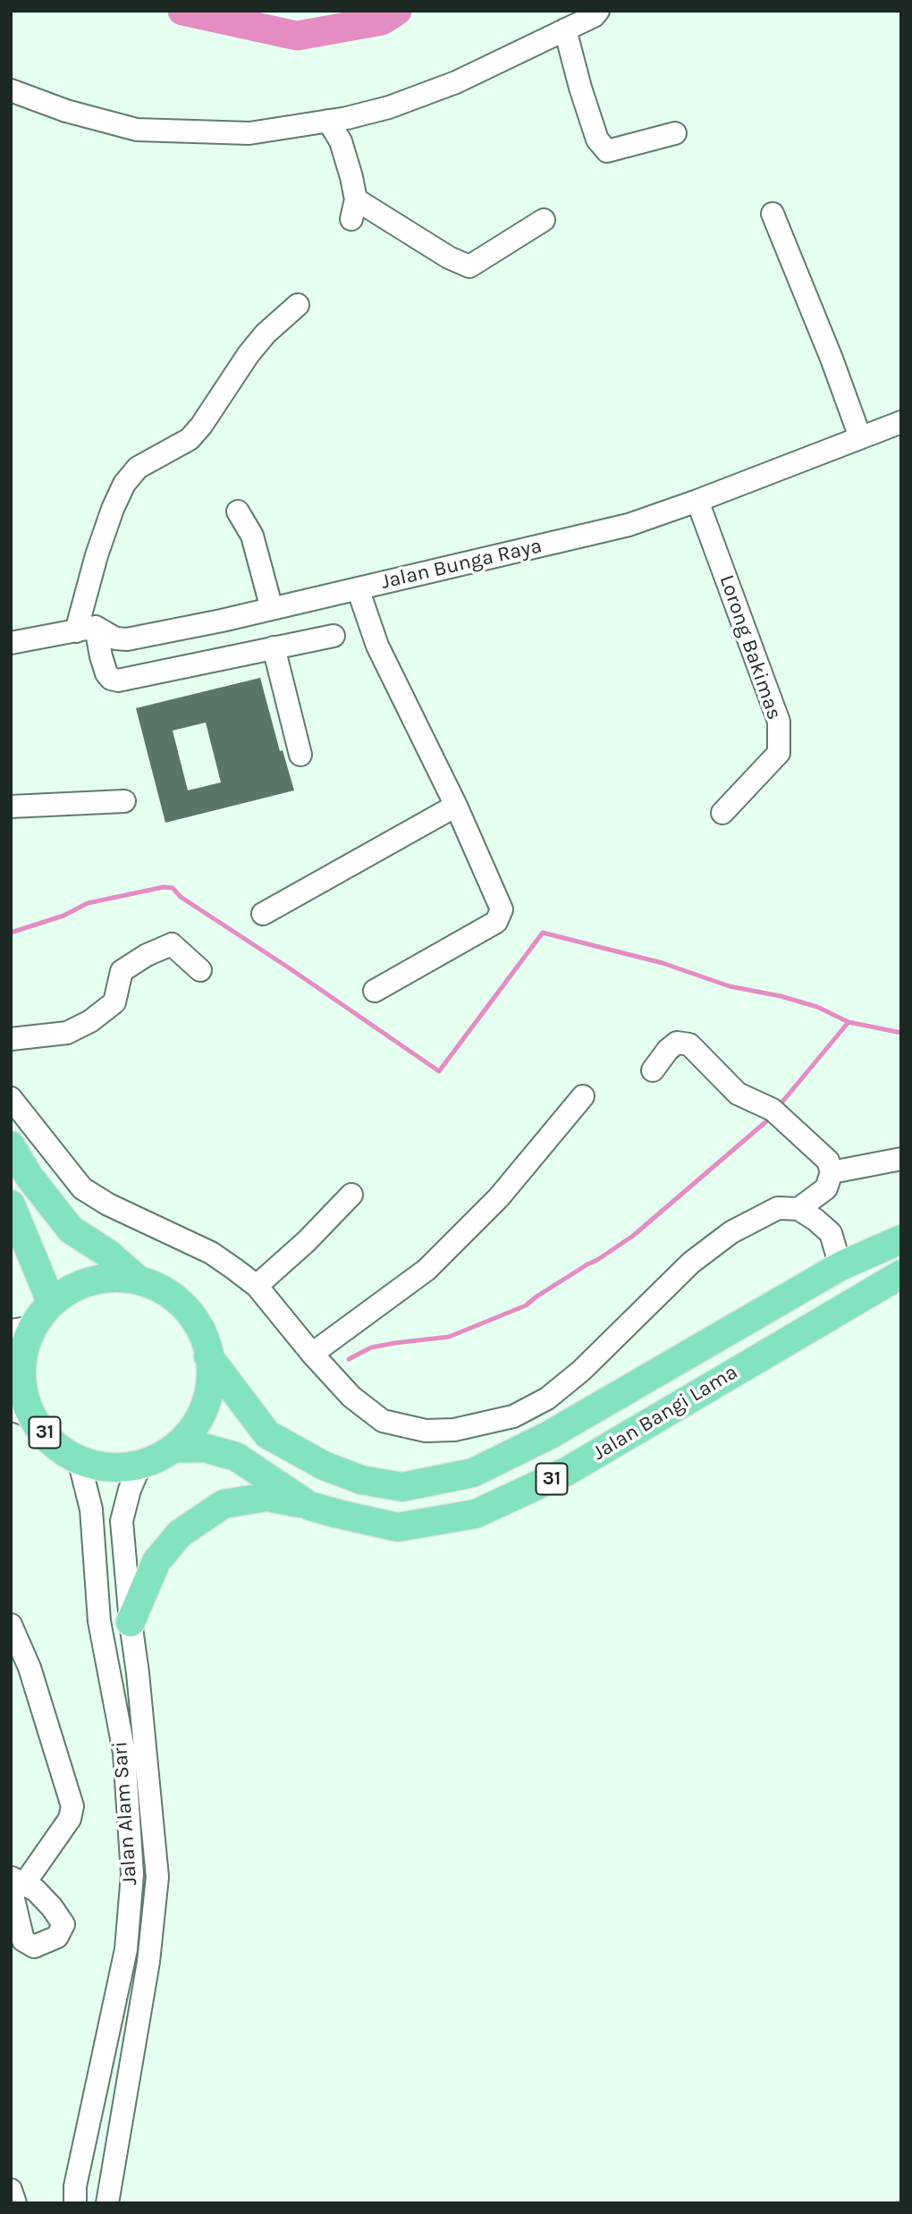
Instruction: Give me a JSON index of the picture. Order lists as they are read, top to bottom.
{
  "streets": {
    "main road": ["Jalan Bangi Lama", "31"],
    "street": ["Jalan Bunga Raya", "Lorong Bakimas", "Jalan Alam Sari"]
  },
  "crossings": [
    ["Jalan Bunga Raya", "Lorong Bakimas"],
    ["Jalan Bangi Lama", "Jalan Alam Sari"]
  ]
}
